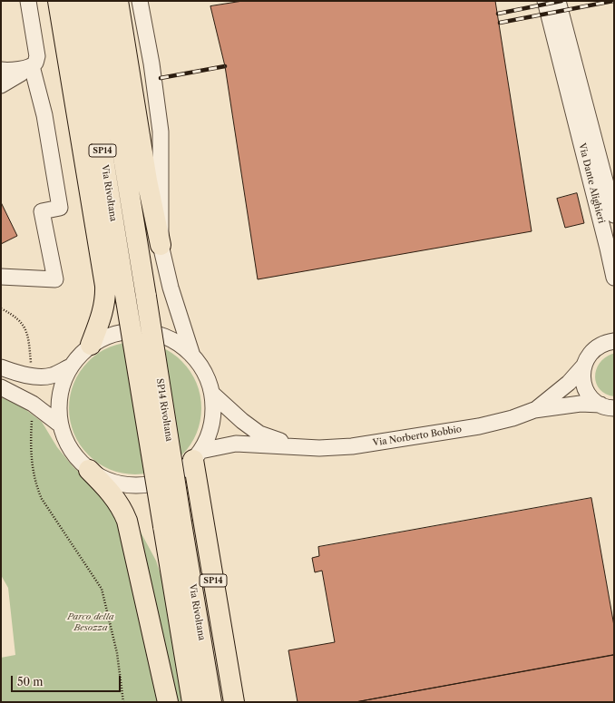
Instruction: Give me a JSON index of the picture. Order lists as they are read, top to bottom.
{
  "streets": {
    "highway": ["SP14", "Via Rivoltana", "SP14 Rivoltana"],
    "street": ["Via Dante Alighieri", "Via Norberto Bobbio"]
  },
  "crossings": [
    ["SP14", "Via Norberto Bobbio"],
    ["Via Rivoltana", "SP14 Rivoltana"]
  ],
  "parks": ["Parco della Besozza"],
  "scale_bar": "50 m"
}
